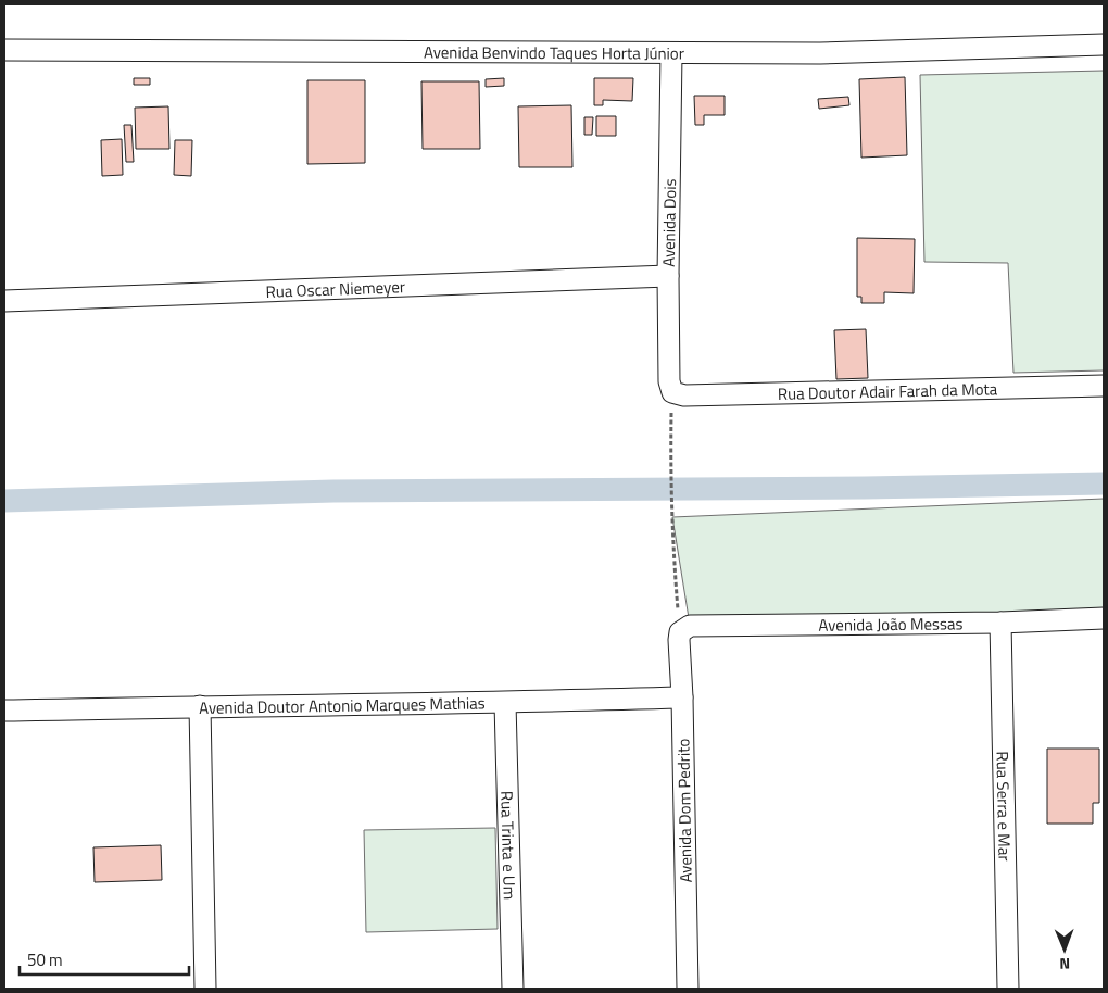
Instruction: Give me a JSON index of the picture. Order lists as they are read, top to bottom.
{
  "streets": {
    "street": [
      "Avenida Benvindo Taques Horta Júnior",
      "Avenida Dois",
      "Rua Oscar Niemeyer",
      "Rua Doutor Adair Farah da Mota",
      "Avenida João Messas",
      "Avenida Doutor Antonio Marques Mathias",
      "Rua Serra e Mar",
      "Avenida Dom Pedrito",
      "Rua Trinta e Um"
    ]
  },
  "crossings": [
    ["Avenida Benvindo Taques Horta Júnior", "Avenida Dois"],
    ["Avenida Dois", "Rua Oscar Niemeyer"],
    ["Avenida Dois", "Rua Doutor Adair Farah da Mota"],
    ["Avenida João Messas", "Rua Serra e Mar"],
    ["Avenida João Messas", "Avenida Dom Pedrito"],
    ["Avenida Doutor Antonio Marques Mathias", "Avenida Dom Pedrito"],
    ["Avenida Doutor Antonio Marques Mathias", "Rua Trinta e Um"]
  ],
  "scale_bar": "50 m",
  "north": "bottom"
}
